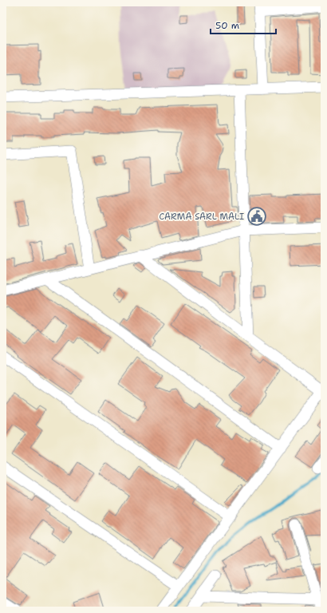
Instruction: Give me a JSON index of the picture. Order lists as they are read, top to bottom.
{
  "places": {
    "public building": ["CARMA SARL MALI"]
  },
  "scale_bar": "50 m"
}
